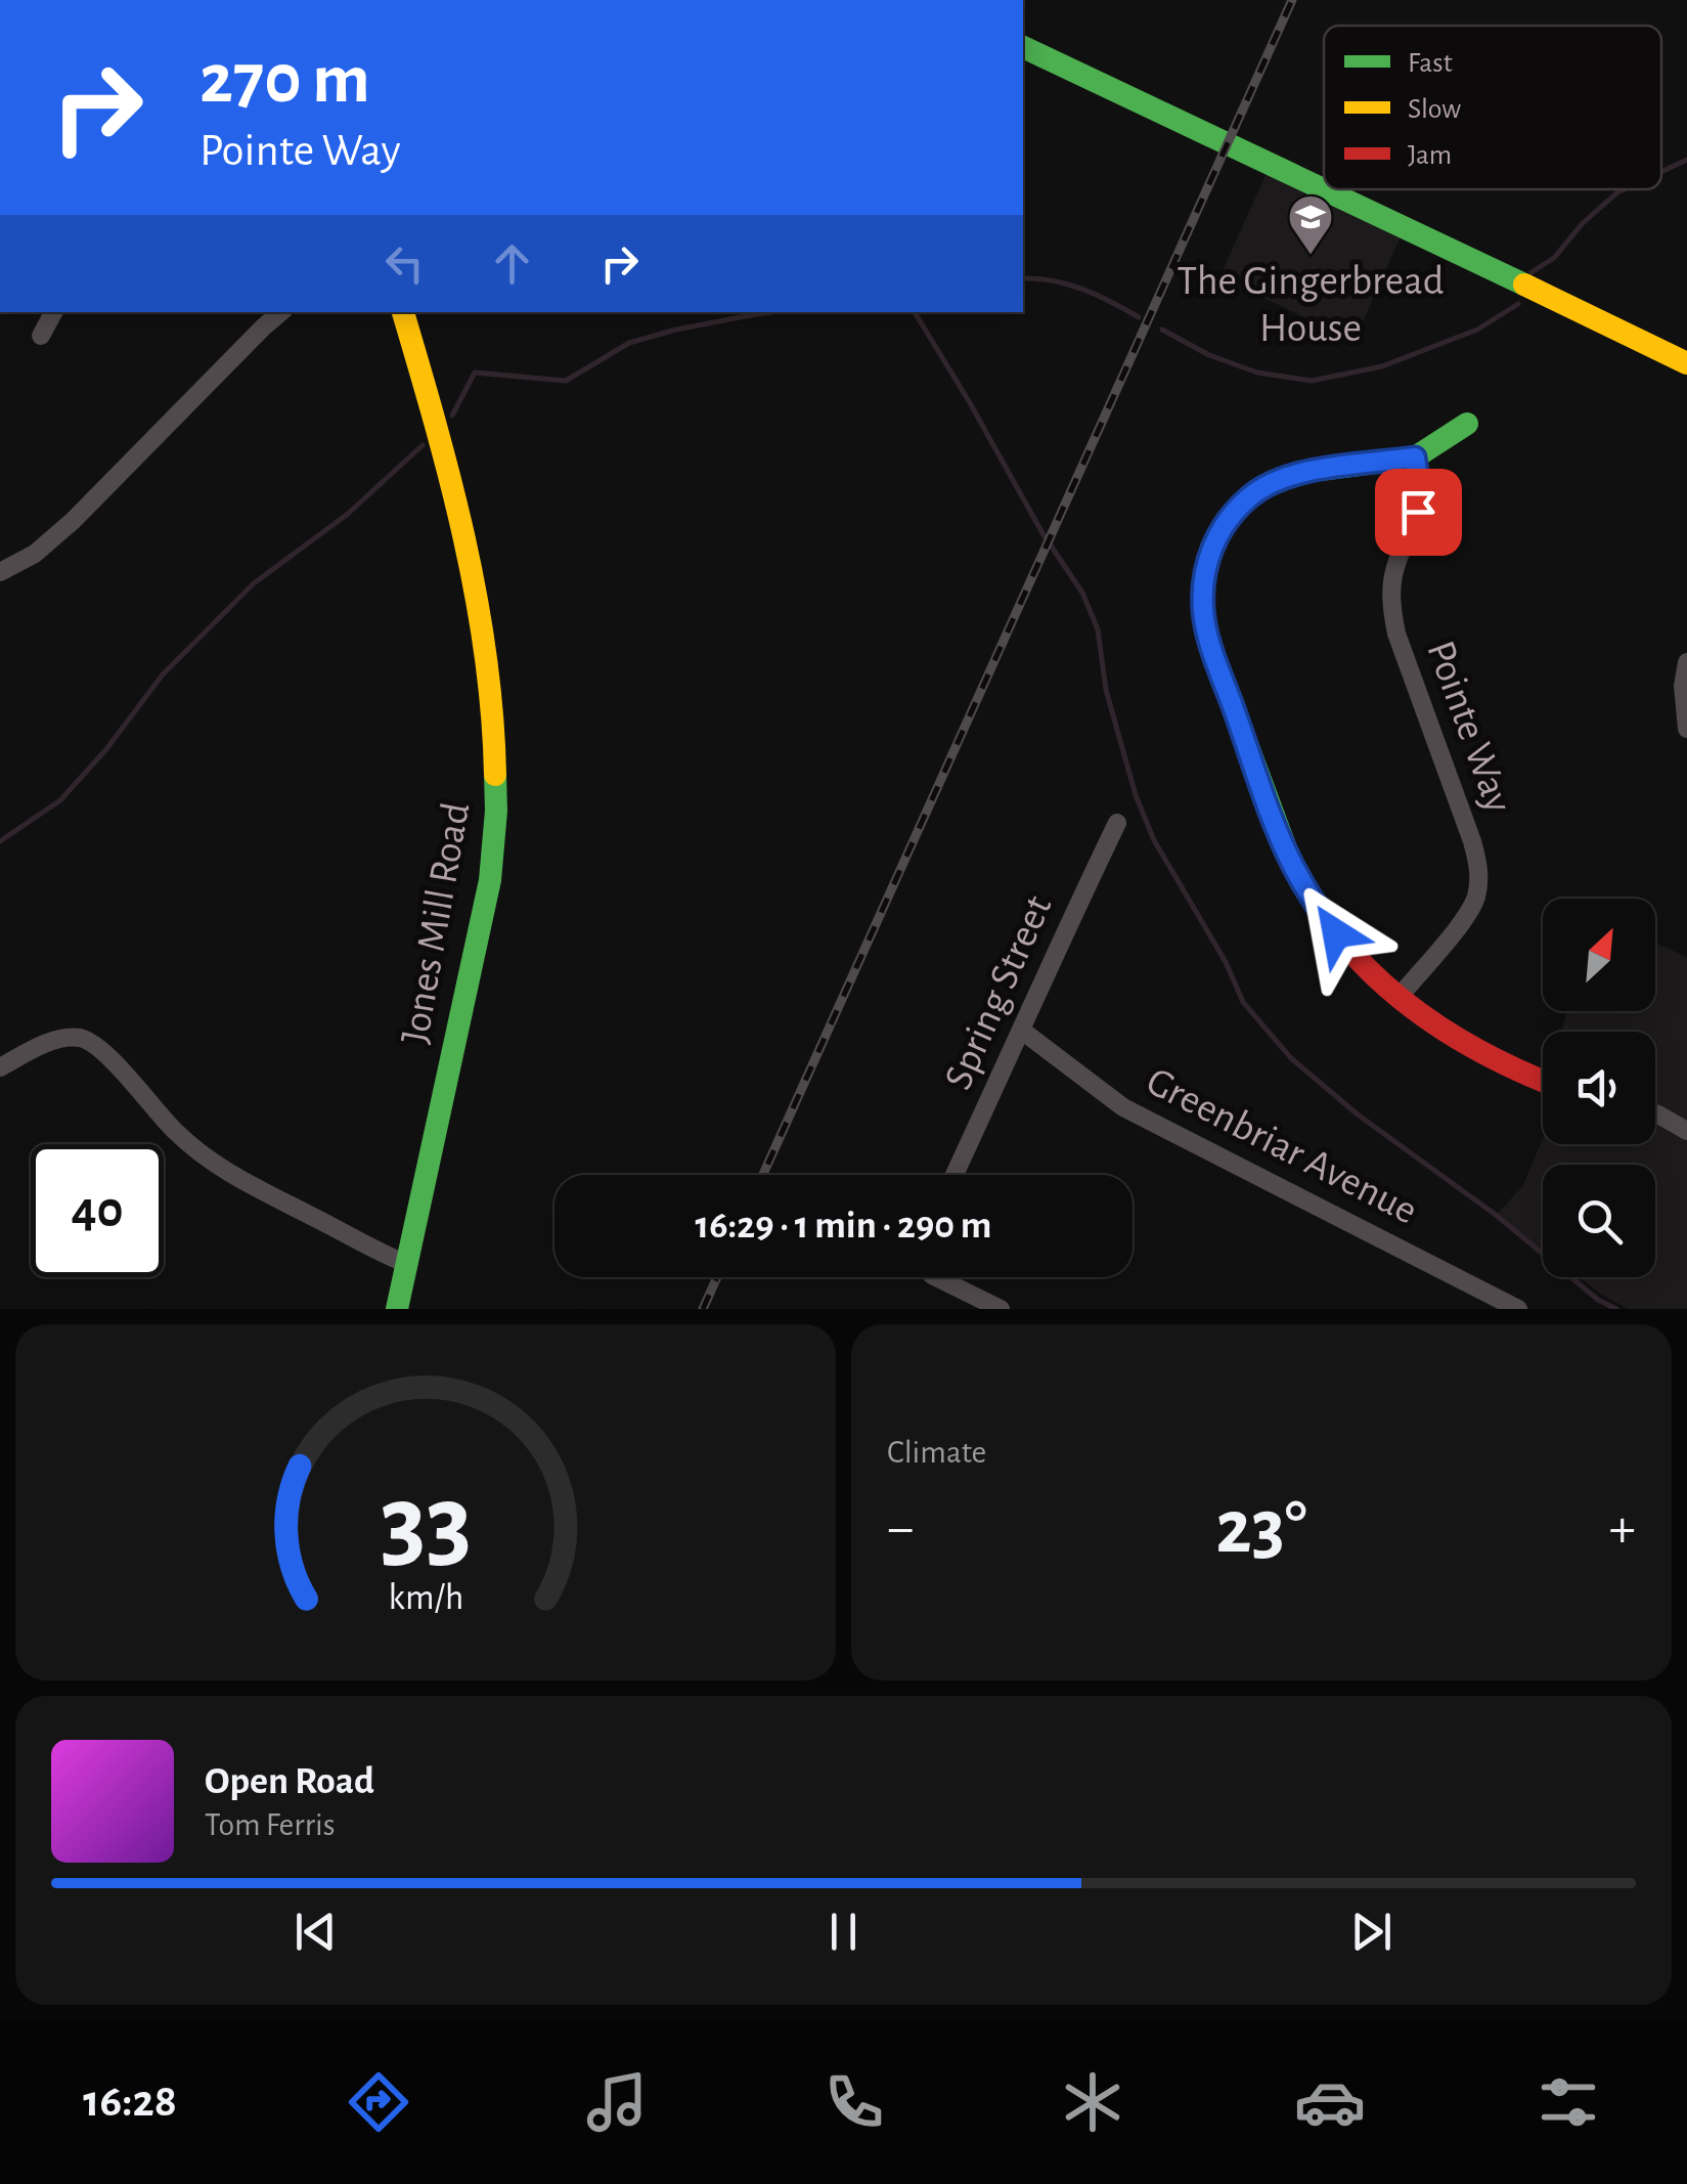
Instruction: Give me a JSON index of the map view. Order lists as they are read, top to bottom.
{
  "streets": {
    "street": [
      "Pointe Way",
      "Jones Mill Road",
      "Spring Street",
      "Greenbriar Avenue"
    ]
  },
  "crossings": [
    ["Spring Street", "Greenbriar Avenue"]
  ],
  "places": {
    "school or university": ["The Gingerbread House"]
  },
  "legend": ["Fast", "Slow", "Jam"],
  "north": "top right",
  "page": {
    "turn": ["270 m", "Pointe Way"],
    "limit": "40",
    "trip": "16:29 · 1 min · 290 m",
    "tile": "Climate",
    "heat": ["−", "23°", "+"],
    "song": ["Open Road", "Tom Ferris"],
    "tabs": "16:28",
    "gauge": ["33", "km/h"]
  }
}
